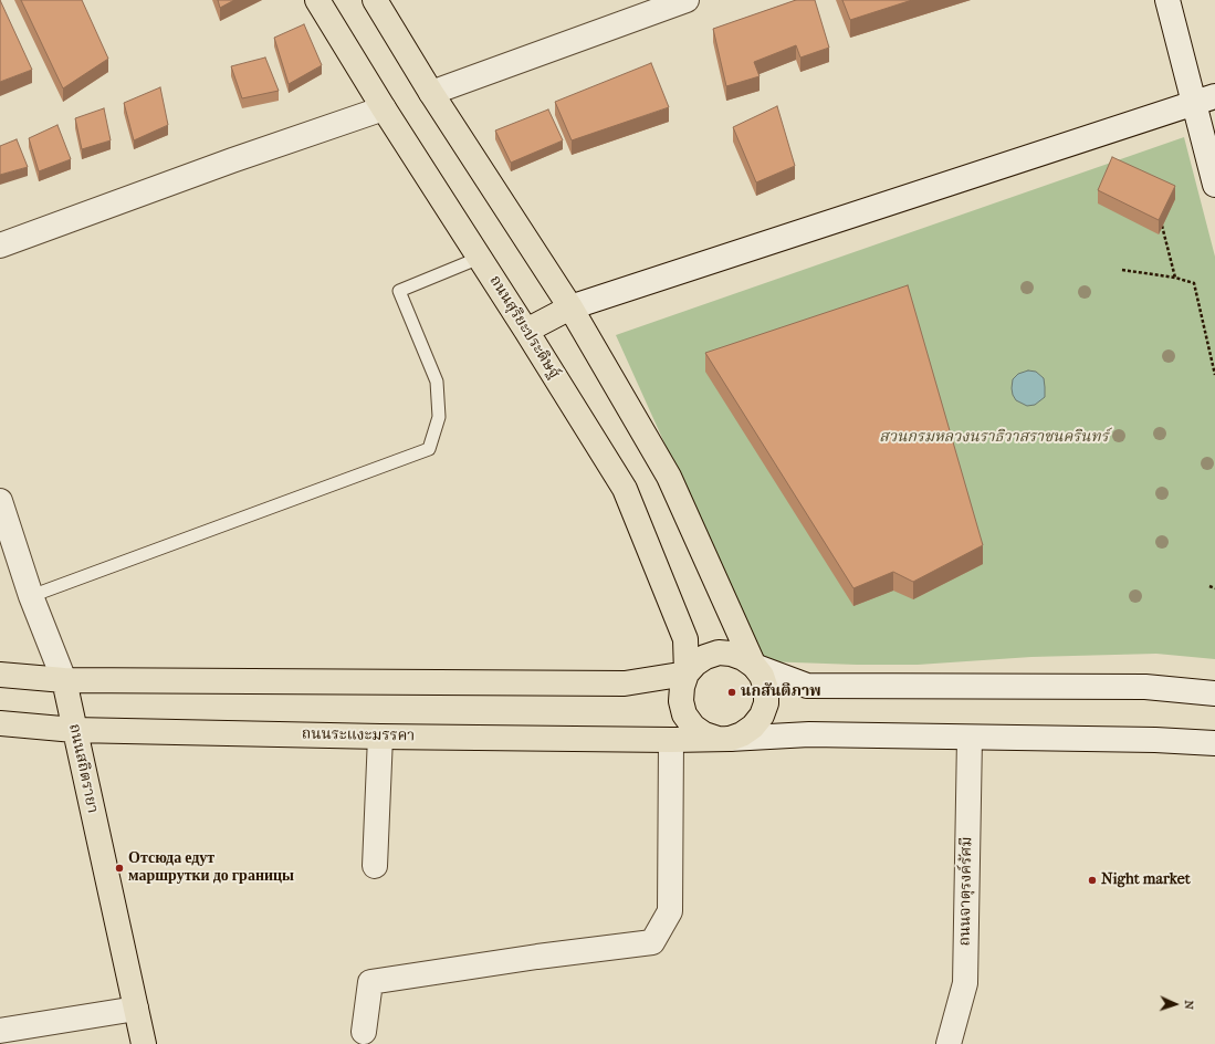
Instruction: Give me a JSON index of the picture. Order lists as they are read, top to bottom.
{
  "streets": {
    "main road": ["ถนนสุริยะประดิษฐ์", "ถนนระแงะมรรคา", "ถนนสถิตรายา"],
    "street": ["ถนนจาตุรงค์รัศมี"]
  },
  "crossings": [
    ["ถนนสุริยะประดิษฐ์", "ถนนระแงะมรรคา"],
    ["ถนนระแงะมรรคา", "ถนนสถิตรายา"]
  ],
  "parks": ["สวนกรมหลวงนราธิวาสราชนครินทร์"],
  "places": ["นกสันติภาพ", "Отсюда едут маршрутки до границы", "Night market"],
  "north": "right"
}
